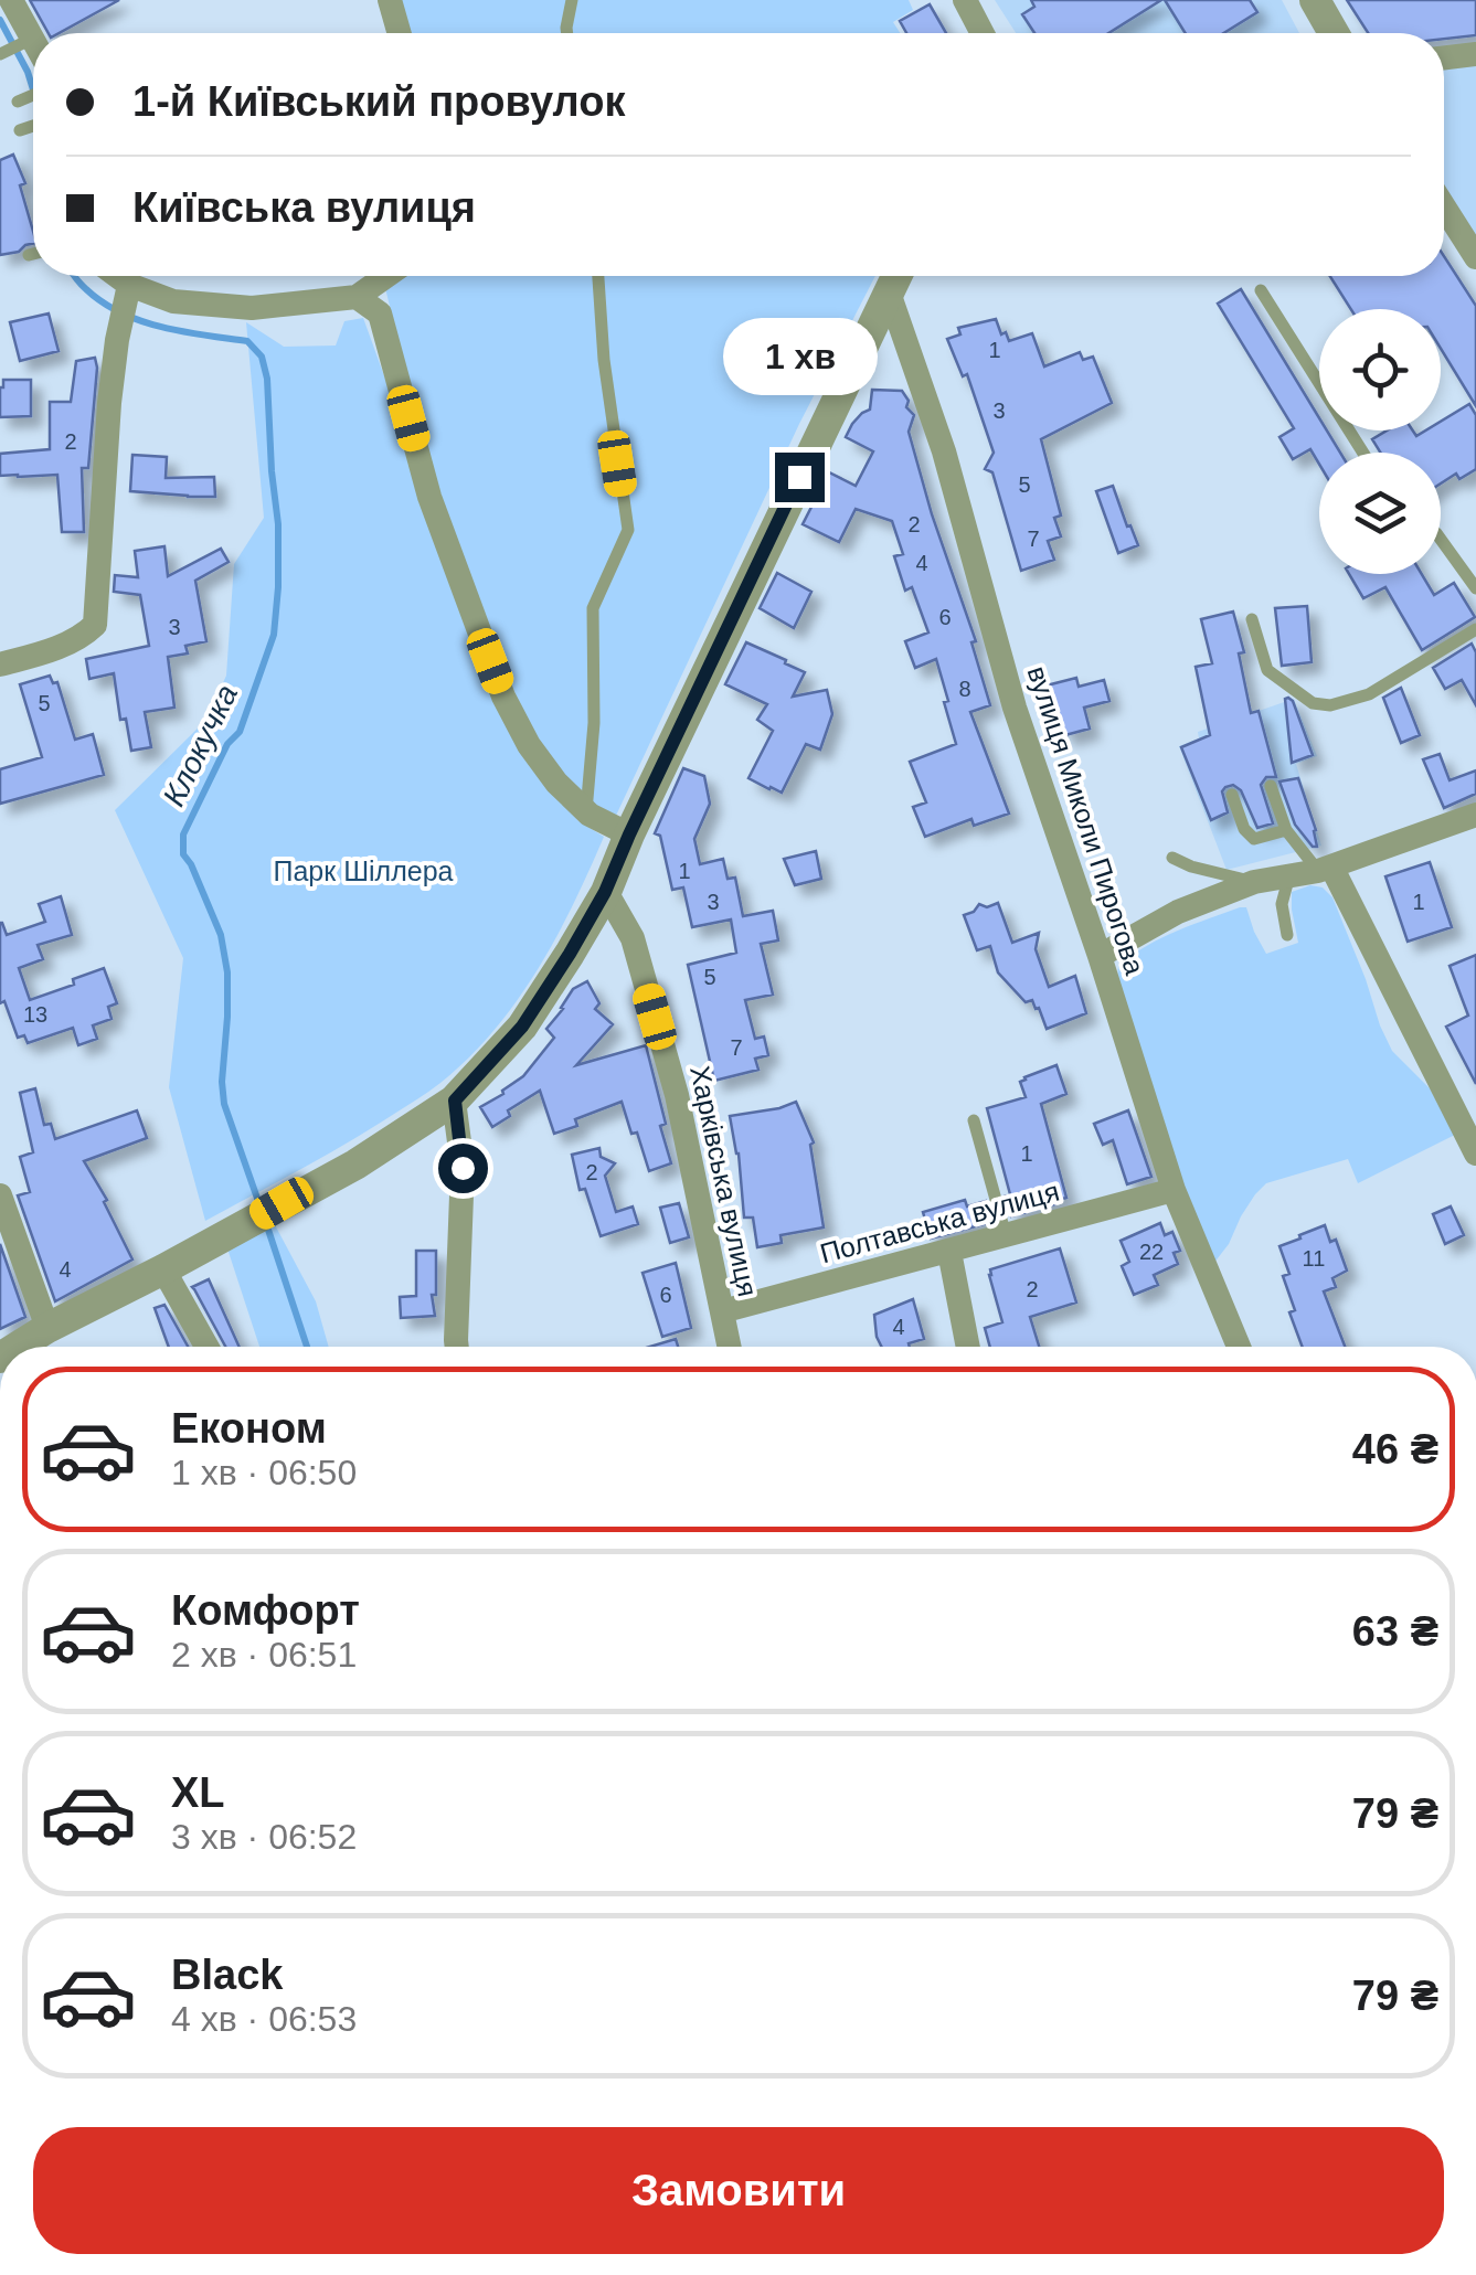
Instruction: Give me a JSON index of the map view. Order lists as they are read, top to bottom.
{
  "streets": {
    "street": ["вулиця Миколи Пирогова", "Харківська вулиця", "Полтавська вулиця"]
  },
  "crossings": [
    ["вулиця Миколи Пирогова", "Полтавська вулиця"],
    ["Харківська вулиця", "Полтавська вулиця"]
  ],
  "water": ["Клокучка"],
  "parks": ["Парк Шіллера"],
  "house_numbers": [
    "1",
    "3",
    "2",
    "5",
    "2",
    "7",
    "4",
    "6",
    "3",
    "8",
    "5",
    "1",
    "3",
    "1",
    "5",
    "13",
    "7",
    "1",
    "2",
    "22",
    "11",
    "4",
    "2",
    "6",
    "4"
  ],
  "page": {
    "banner": ["1-й Київський провулок", "Київська вулиця"],
    "bubble": "1 хв",
    "list": [
      {
        "name": "Економ",
        "note": "1 хв · 06:50",
        "value": "46 ₴"
      },
      {
        "name": "Комфорт",
        "note": "2 хв · 06:51",
        "value": "63 ₴"
      },
      {
        "name": "XL",
        "note": "3 хв · 06:52",
        "value": "79 ₴"
      },
      {
        "name": "Black",
        "note": "4 хв · 06:53",
        "value": "79 ₴"
      }
    ],
    "buttons": "Замовити"
  }
}
